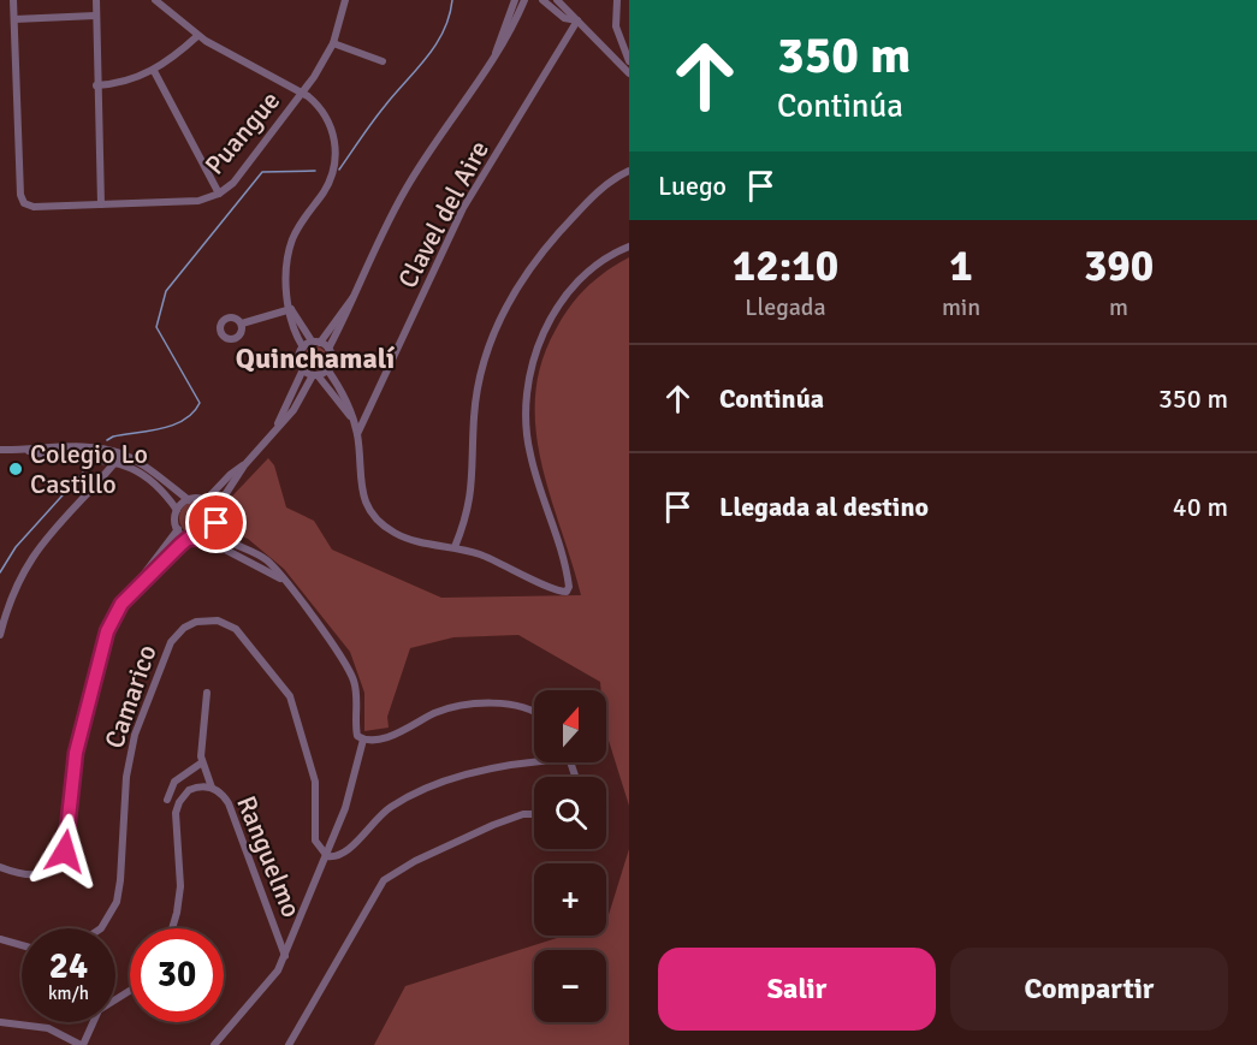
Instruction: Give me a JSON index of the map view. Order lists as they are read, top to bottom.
{
  "streets": {
    "street": [
      "Puangue",
      "Clavel del Aire",
      "Camarico",
      "Ranguelmo"
    ]
  },
  "districts": ["Quinchamalí"],
  "places": ["Colegio Lo Castillo"],
  "north": "top",
  "page": {
    "turn": ["350 m", "Continúa"],
    "then": "Luego",
    "eta": [
      "12:10",
      "Llegada",
      "1",
      "min",
      "390",
      "m"
    ],
    "list": [
      {
        "name": "Continúa",
        "value": "350 m"
      },
      {
        "name": "Llegada al destino",
        "value": "40 m"
      }
    ],
    "map_buttons": ["+", "−"],
    "speed": "24 km/h",
    "limit": "30",
    "buttons": ["Salir", "Compartir"]
  }
}
